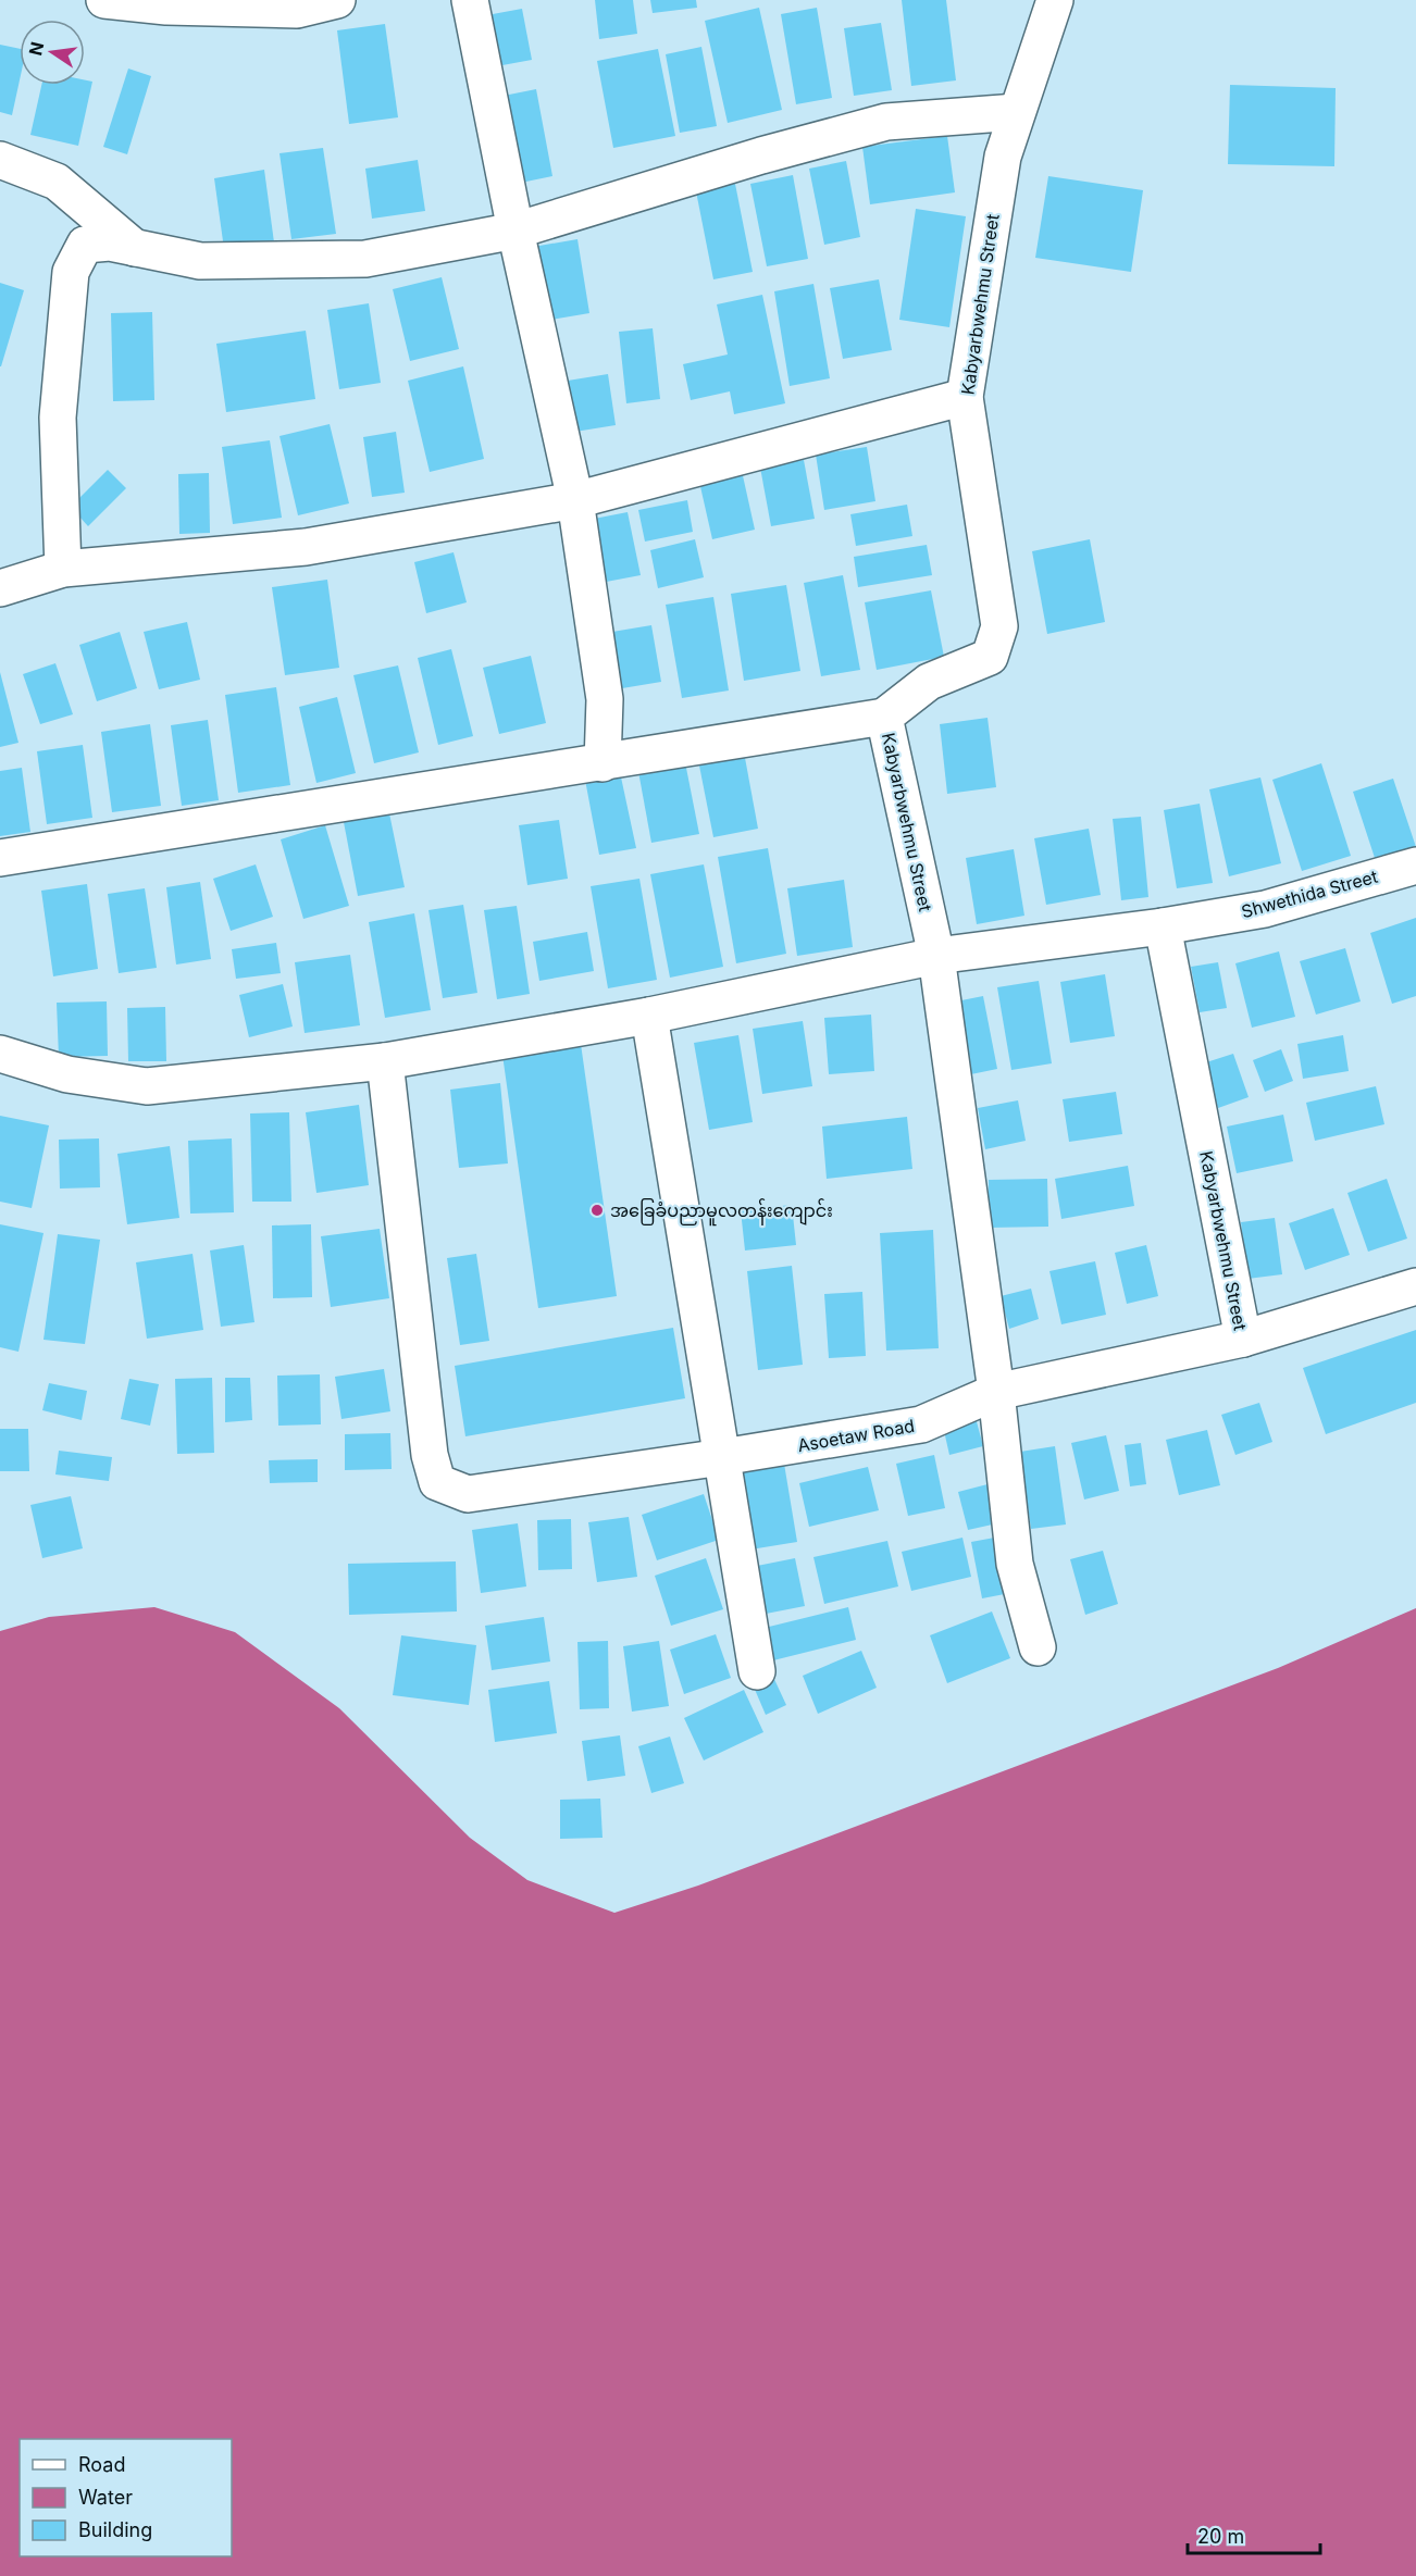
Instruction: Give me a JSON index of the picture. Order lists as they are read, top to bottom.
{
  "streets": {
    "street": ["Kabyarbwehmu Street", "Shwethida Street", "Asoetaw Road"]
  },
  "crossings": [
    ["Kabyarbwehmu Street", "Shwethida Street"],
    ["Kabyarbwehmu Street", "Asoetaw Road"]
  ],
  "places": ["အခြေခံပညာမူလတန်းကျောင်း"],
  "legend": ["Road", "Water", "Building"],
  "scale_bar": "20 m",
  "north": "left"
}
